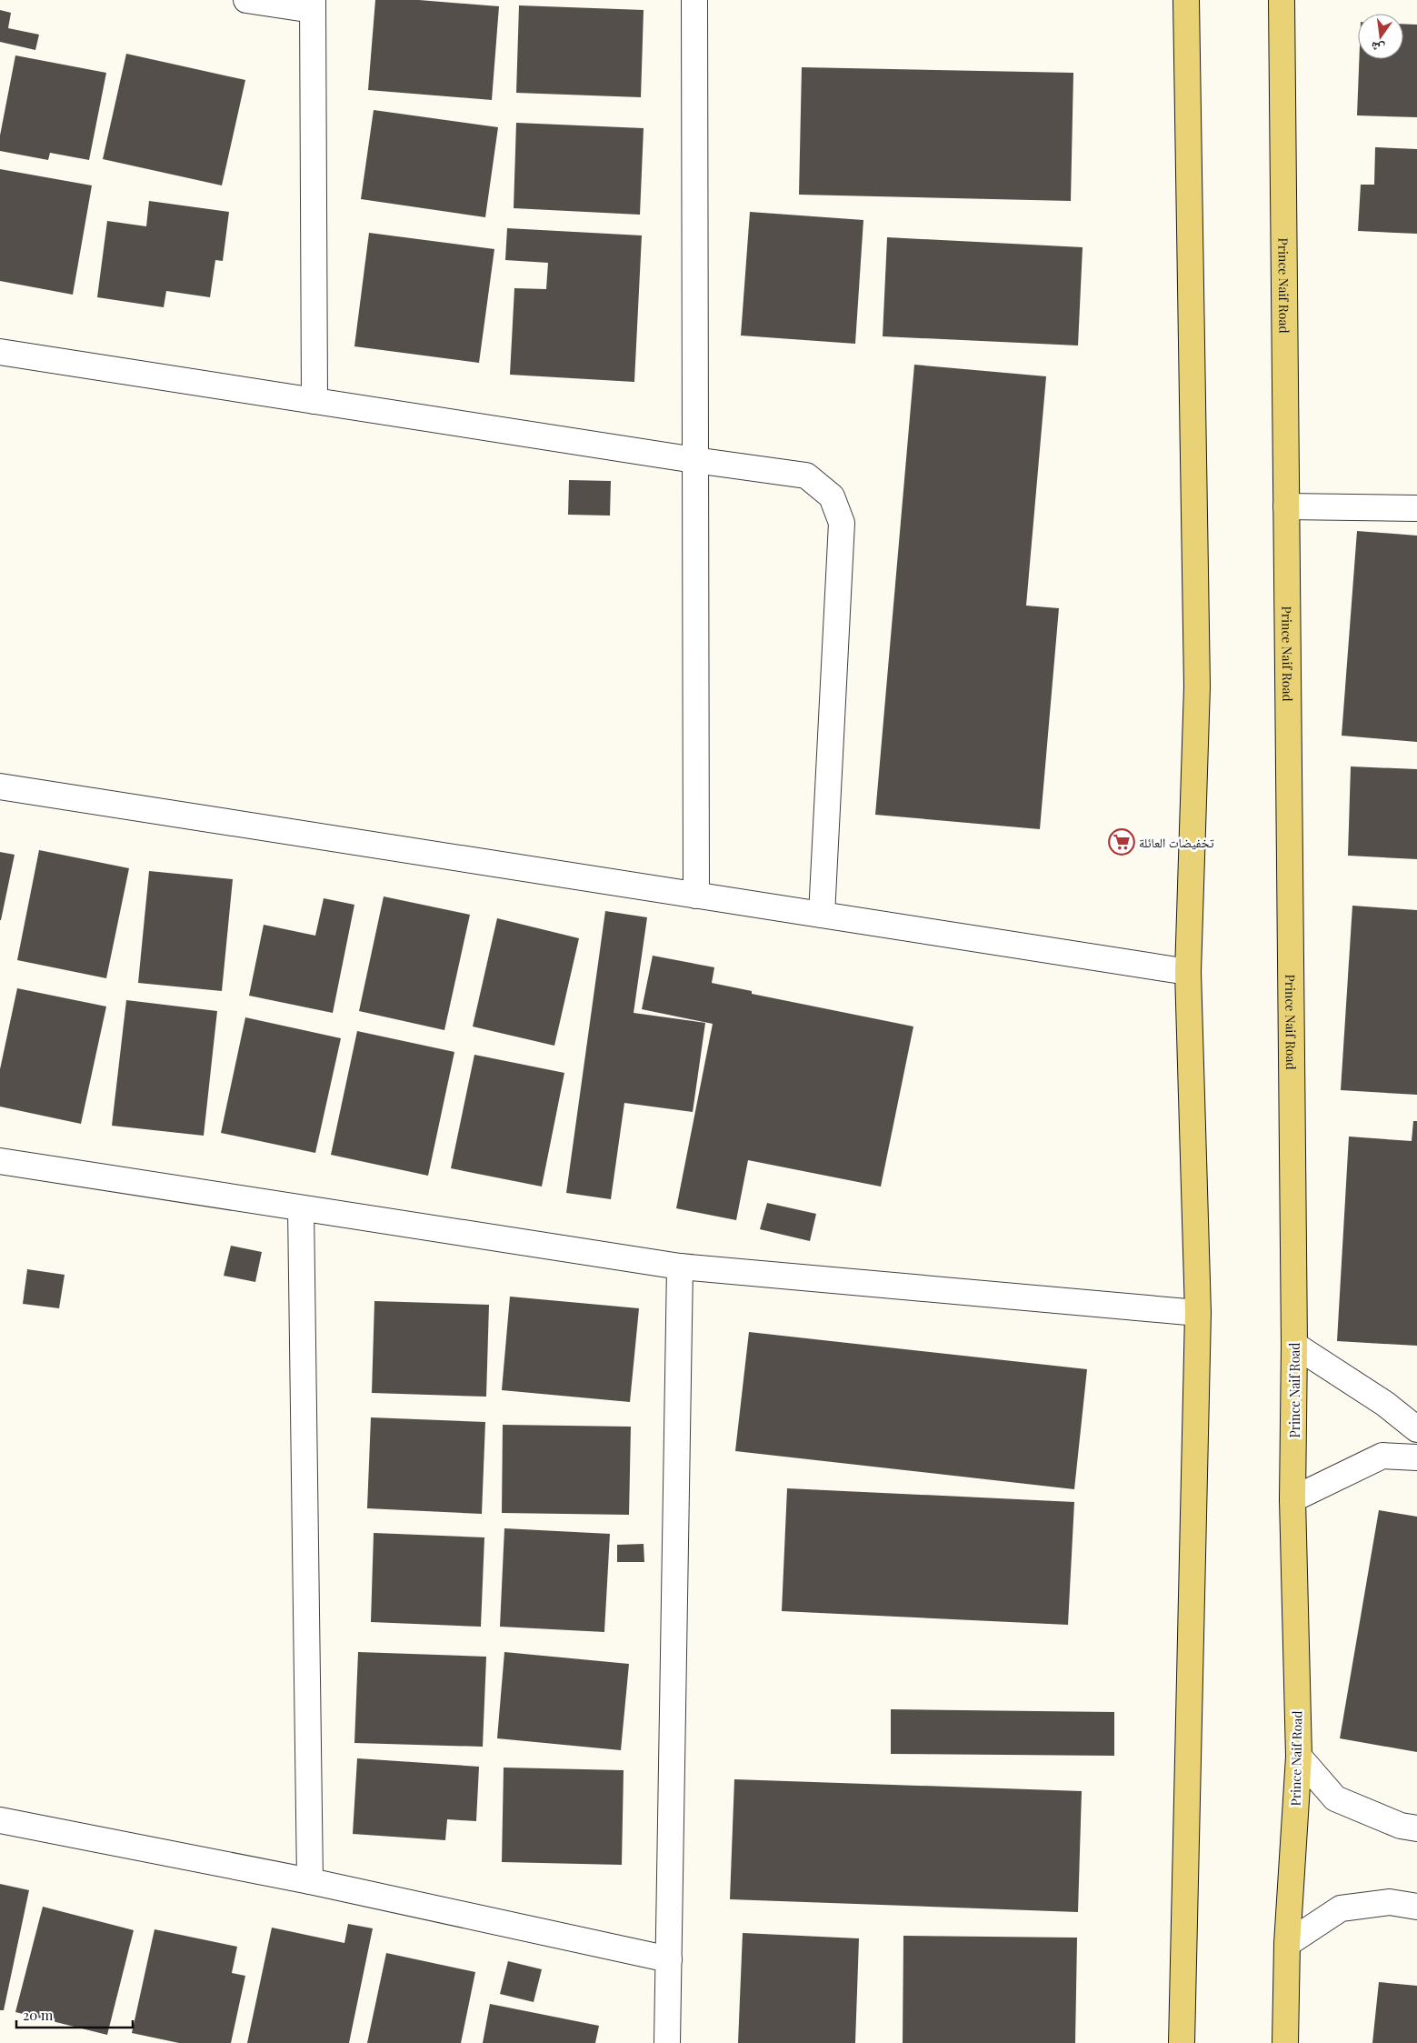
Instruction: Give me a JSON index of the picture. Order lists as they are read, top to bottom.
{
  "streets": {
    "main road": ["Prince Naif Road"]
  },
  "places": {
    "supermarket": ["تخفيضات العائلة"]
  },
  "scale_bar": "20 m",
  "north": "bottom"
}
